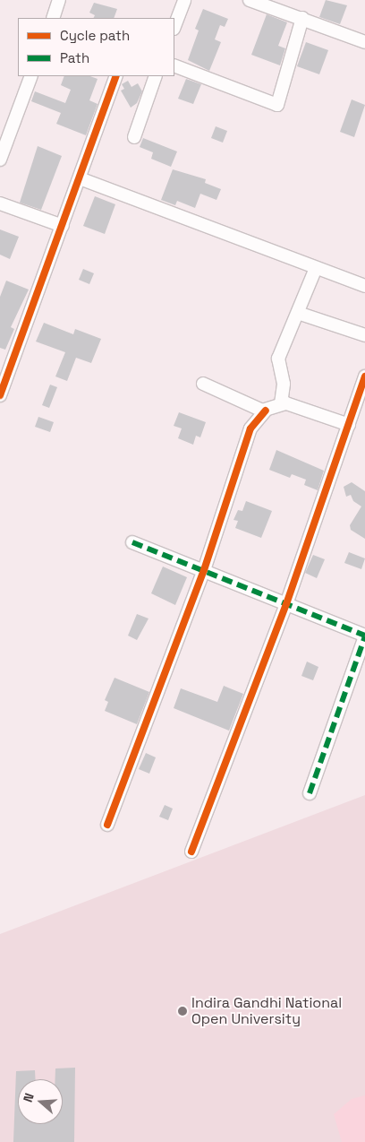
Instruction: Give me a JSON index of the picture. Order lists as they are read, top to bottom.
{
  "places": ["Indira Gandhi National Open University"],
  "legend": ["Cycle path", "Path"],
  "north": "left"
}
